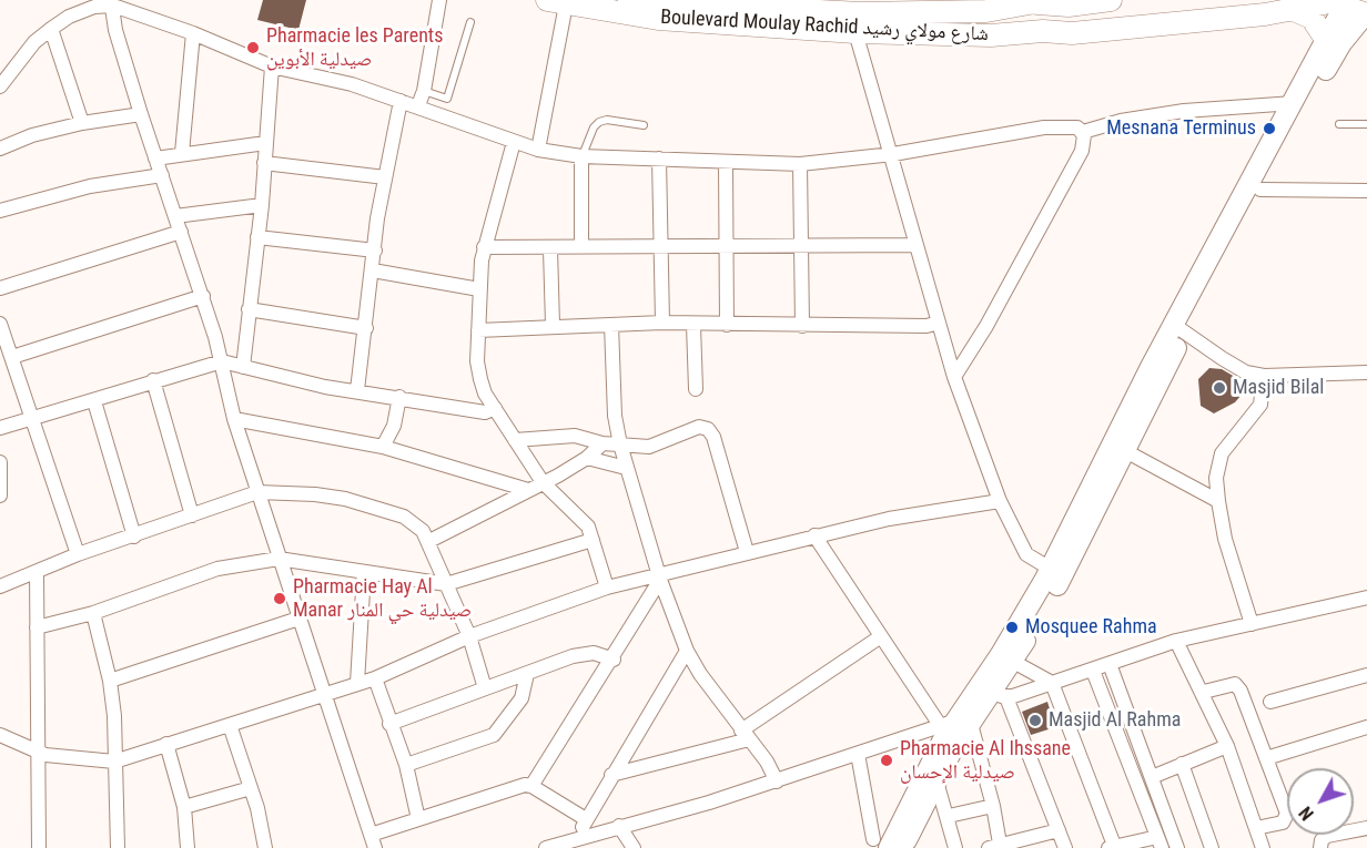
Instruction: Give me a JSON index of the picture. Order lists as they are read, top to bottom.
{
  "streets": {
    "main road": ["Boulevard Moulay Rachid شارع مولاي رشيد"]
  },
  "places": [
    "Pharmacie les Parents صيدلية الأبوين",
    "Mesnana Terminus",
    "Masjid Bilal",
    "Pharmacie Hay Al Manar صيدلية حي المنار",
    "Mosquee Rahma",
    "Masjid Al Rahma",
    "Pharmacie Al Ihssane صيدلية الإحسان"
  ],
  "north": "bottom left"
}
